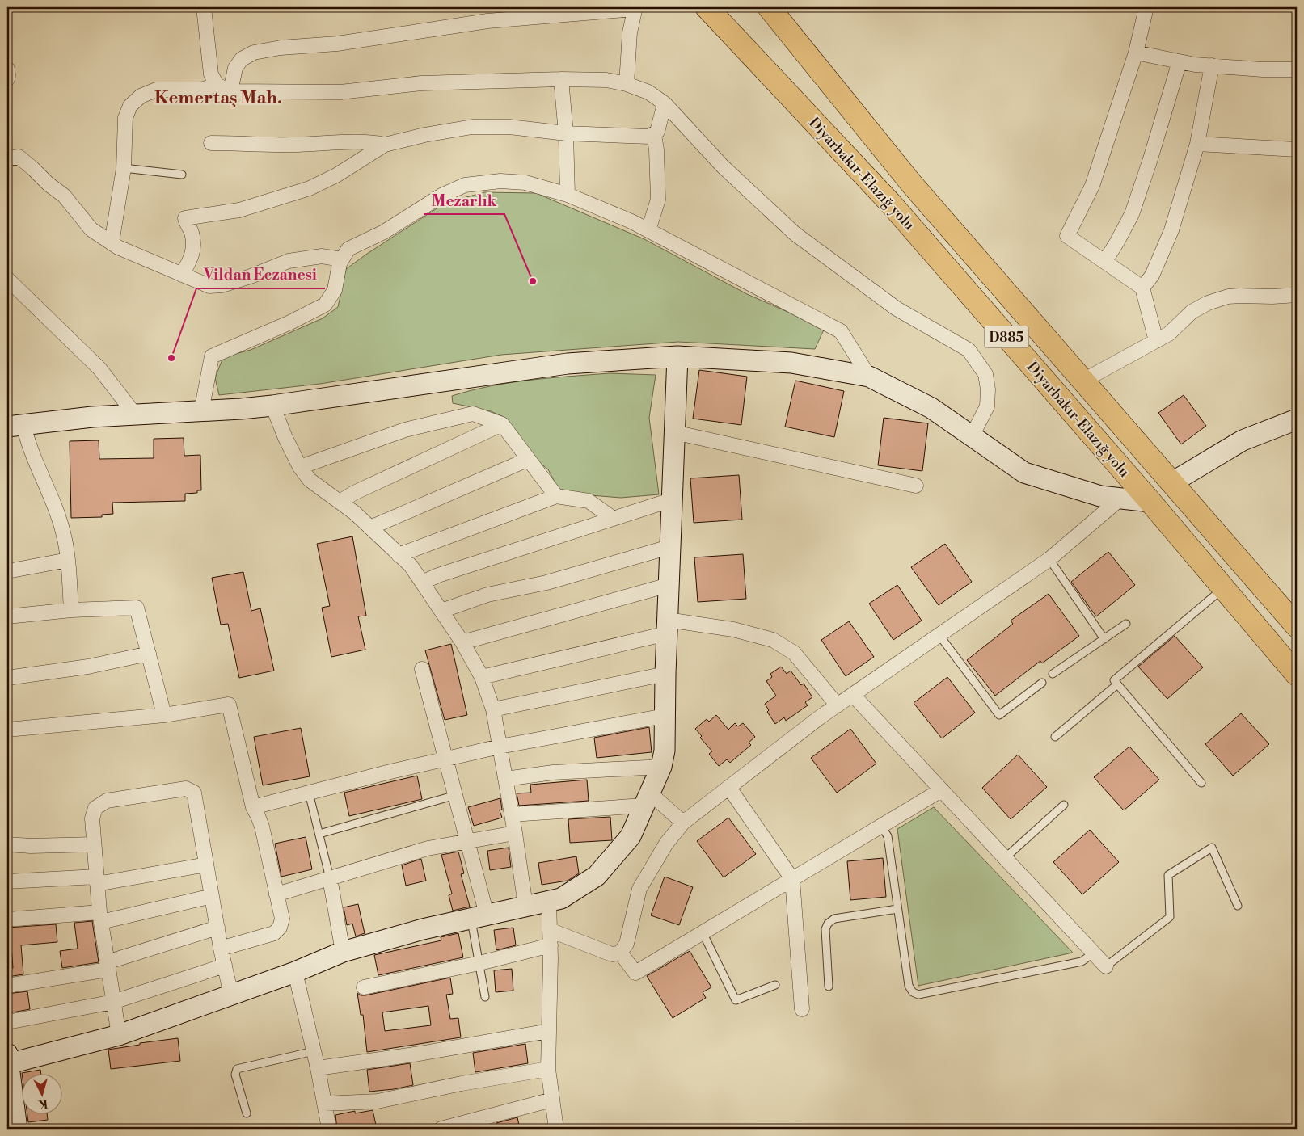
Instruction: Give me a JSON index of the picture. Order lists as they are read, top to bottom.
{
  "streets": {
    "highway": ["Diyarbakır-Elazığ yolu", "D885"]
  },
  "districts": ["Kemertaş Mah."],
  "places": ["Mezarlık", "Vildan Eczanesi"],
  "north": "bottom"
}
